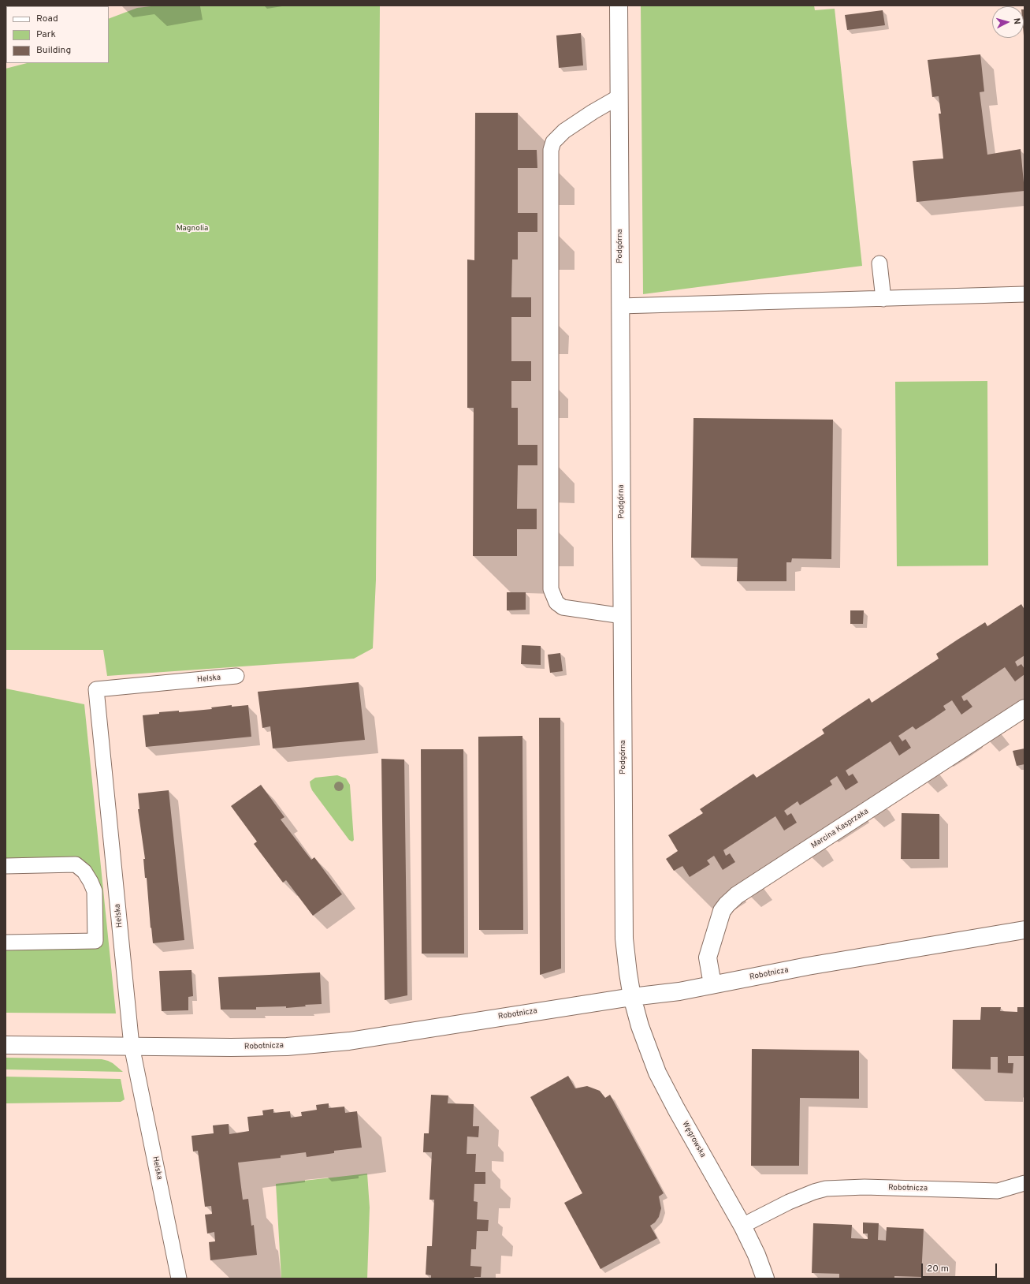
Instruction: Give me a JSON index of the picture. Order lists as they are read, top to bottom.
{
  "streets": {
    "street": [
      "Podgórna",
      "Marcina Kasprzaka",
      "Robotnicza",
      "Węgrowska"
    ],
    "lane": ["Helska"]
  },
  "crossings": [
    ["Podgórna", "Robotnicza"],
    ["Podgórna", "Węgrowska"],
    ["Helska", "Robotnicza"],
    ["Marcina Kasprzaka", "Robotnicza"],
    ["Robotnicza", "Węgrowska"]
  ],
  "parks": ["Magnolia"],
  "legend": ["Road", "Park", "Building"],
  "scale_bar": "20 m",
  "north": "right"
}
